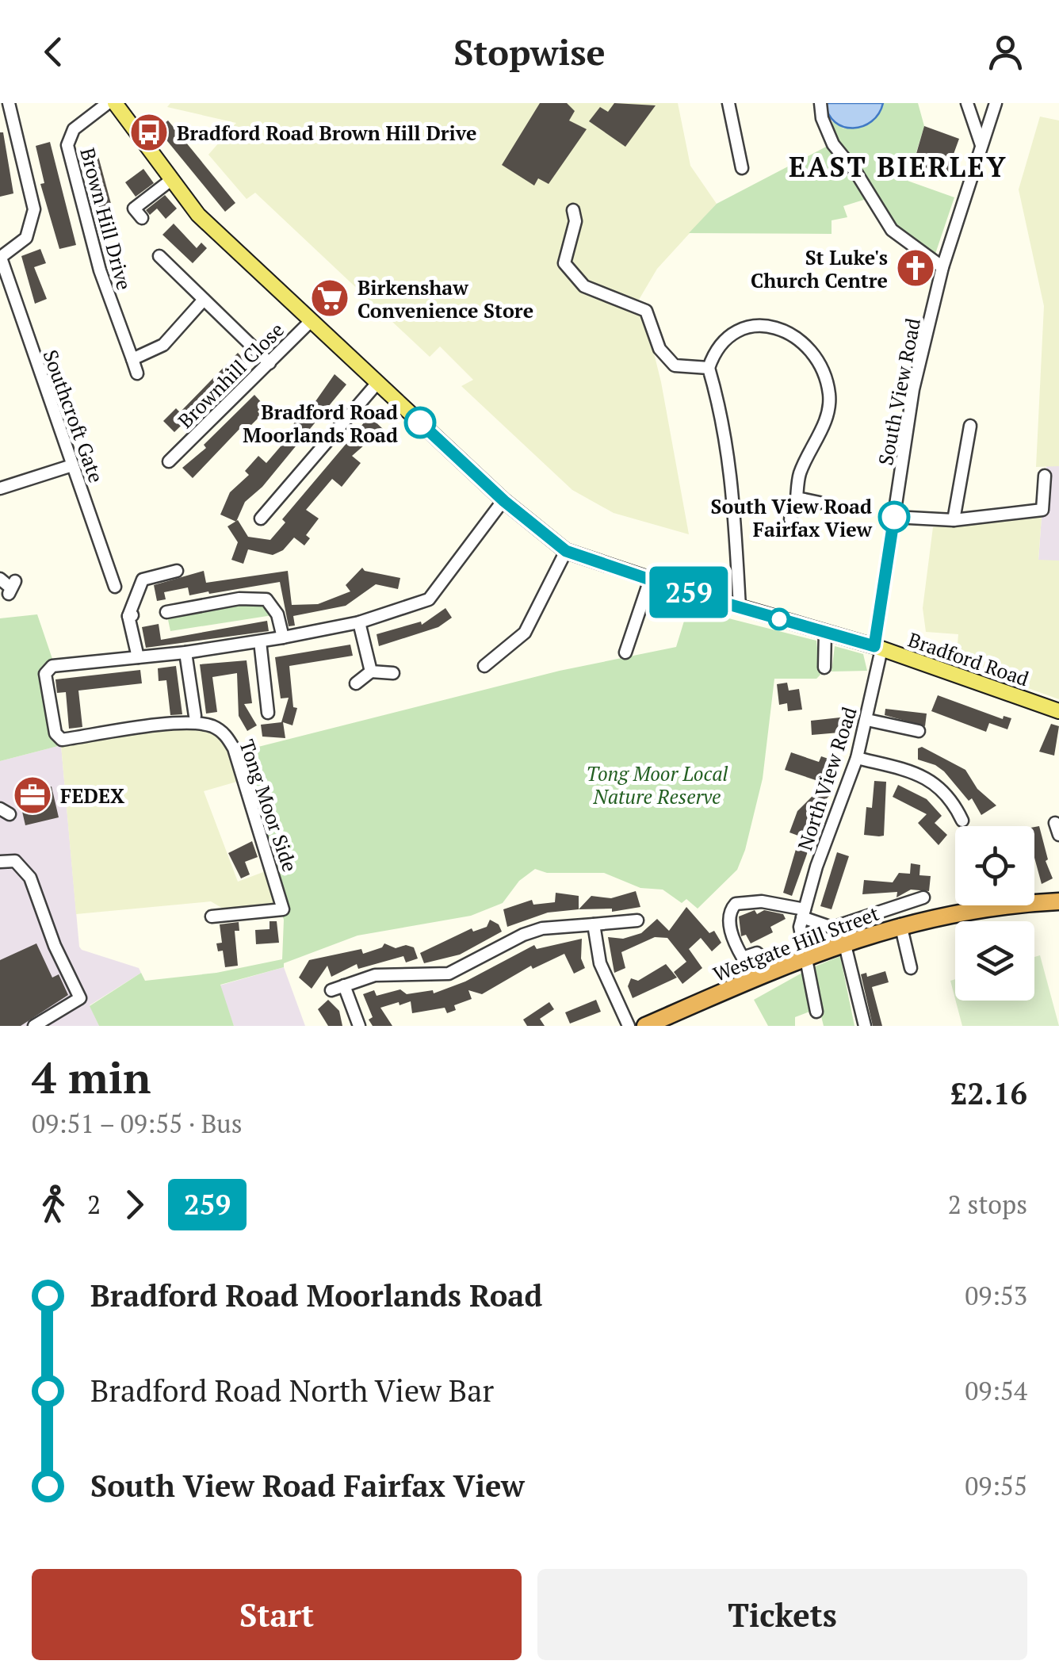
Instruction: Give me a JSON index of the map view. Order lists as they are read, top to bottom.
{
  "streets": {
    "highway": ["Westgate Hill Street"],
    "main road": ["Bradford Road"],
    "street": [
      "Brown Hill Drive",
      "Brownhill Close",
      "South View Road",
      "Southcroft Gate",
      "North View Road",
      "Tong Moor Side"
    ]
  },
  "crossings": [
    ["Brownhill Close", "Bradford Road"],
    ["South View Road", "Bradford Road"],
    ["South View Road", "North View Road"],
    ["Bradford Road", "North View Road"],
    ["North View Road", "Westgate Hill Street"]
  ],
  "districts": ["EAST BIERLEY"],
  "parks": ["Tong Moor Local Nature Reserve"],
  "places": {
    "bus stop": ["Bradford Road Brown Hill Drive"],
    "church": ["St Luke's Church Centre"],
    "supermarket": ["Birkenshaw Convenience Store"],
    "other": ["Bradford Road Moorlands Road", "South View Road Fairfax View"],
    "office": ["FEDEX"]
  },
  "lines": ["bus line 259"],
  "page": {
    "header": "Stopwise",
    "on_map": "259",
    "heading": ["4 min", "09:51 – 09:55 · Bus", "£2.16"],
    "legs": ["2", "259", "2 stops"],
    "list": [
      {
        "name": "Bradford Road Moorlands Road",
        "value": "09:53"
      },
      {
        "name": "Bradford Road North View Bar",
        "value": "09:54"
      },
      {
        "name": "South View Road Fairfax View",
        "value": "09:55"
      }
    ],
    "buttons": ["Start", "Tickets"]
  }
}
